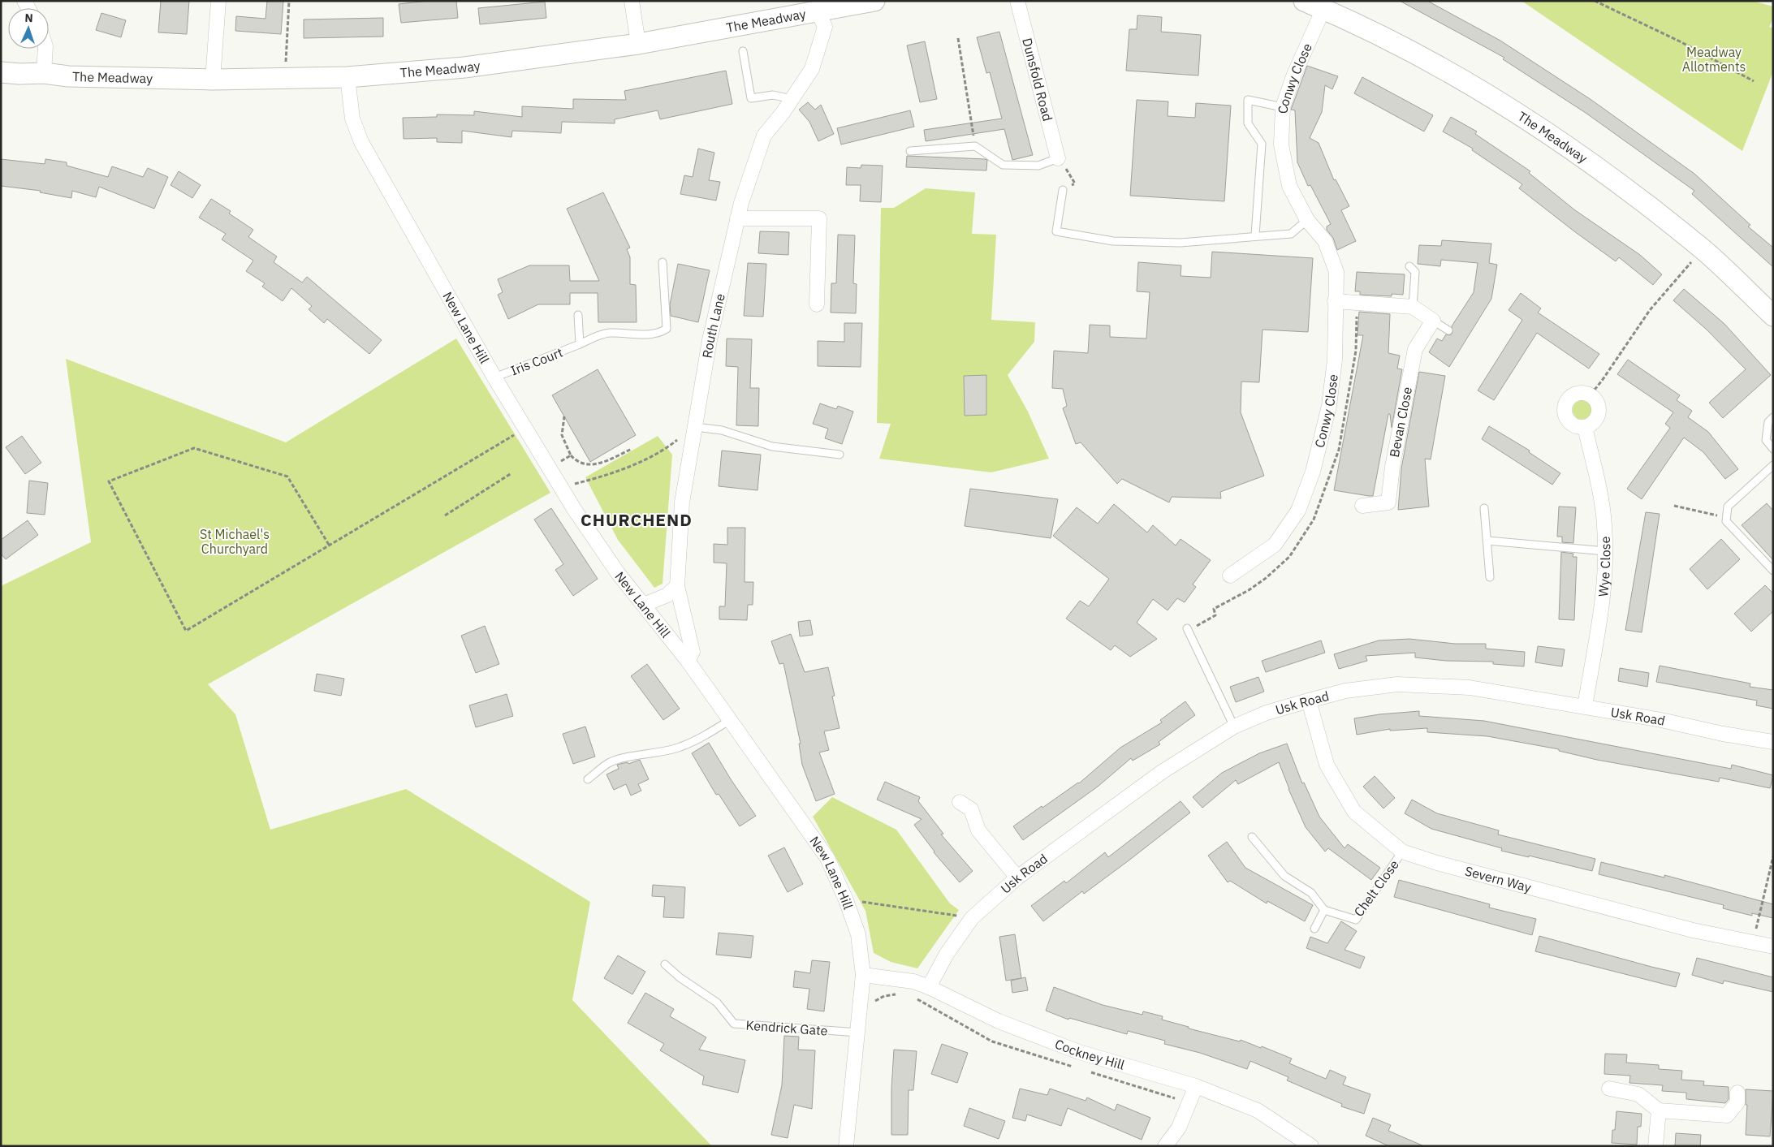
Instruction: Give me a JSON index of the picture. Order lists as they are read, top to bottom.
{
  "streets": {
    "street": [
      "The Meadway",
      "Conwy Close",
      "Dunsfold Road",
      "Routh Lane",
      "New Lane Hill",
      "Bevan Close",
      "Wye Close",
      "Usk Road",
      "Severn Way",
      "Cockney Hill"
    ],
    "lane": ["Iris Court", "Chelt Close", "Kendrick Gate"]
  },
  "crossings": [
    ["The Meadway", "Conwy Close"],
    ["The Meadway", "Routh Lane"],
    ["The Meadway", "New Lane Hill"],
    ["Routh Lane", "New Lane Hill"],
    ["New Lane Hill", "Iris Court"],
    ["New Lane Hill", "Kendrick Gate"],
    ["New Lane Hill", "Cockney Hill"],
    ["Wye Close", "Usk Road"],
    ["Usk Road", "Severn Way"],
    ["Usk Road", "Cockney Hill"],
    ["Severn Way", "Chelt Close"]
  ],
  "districts": ["CHURCHEND"],
  "parks": ["Meadway Allotments", "St Michael's Churchyard"],
  "north": "top"
}
